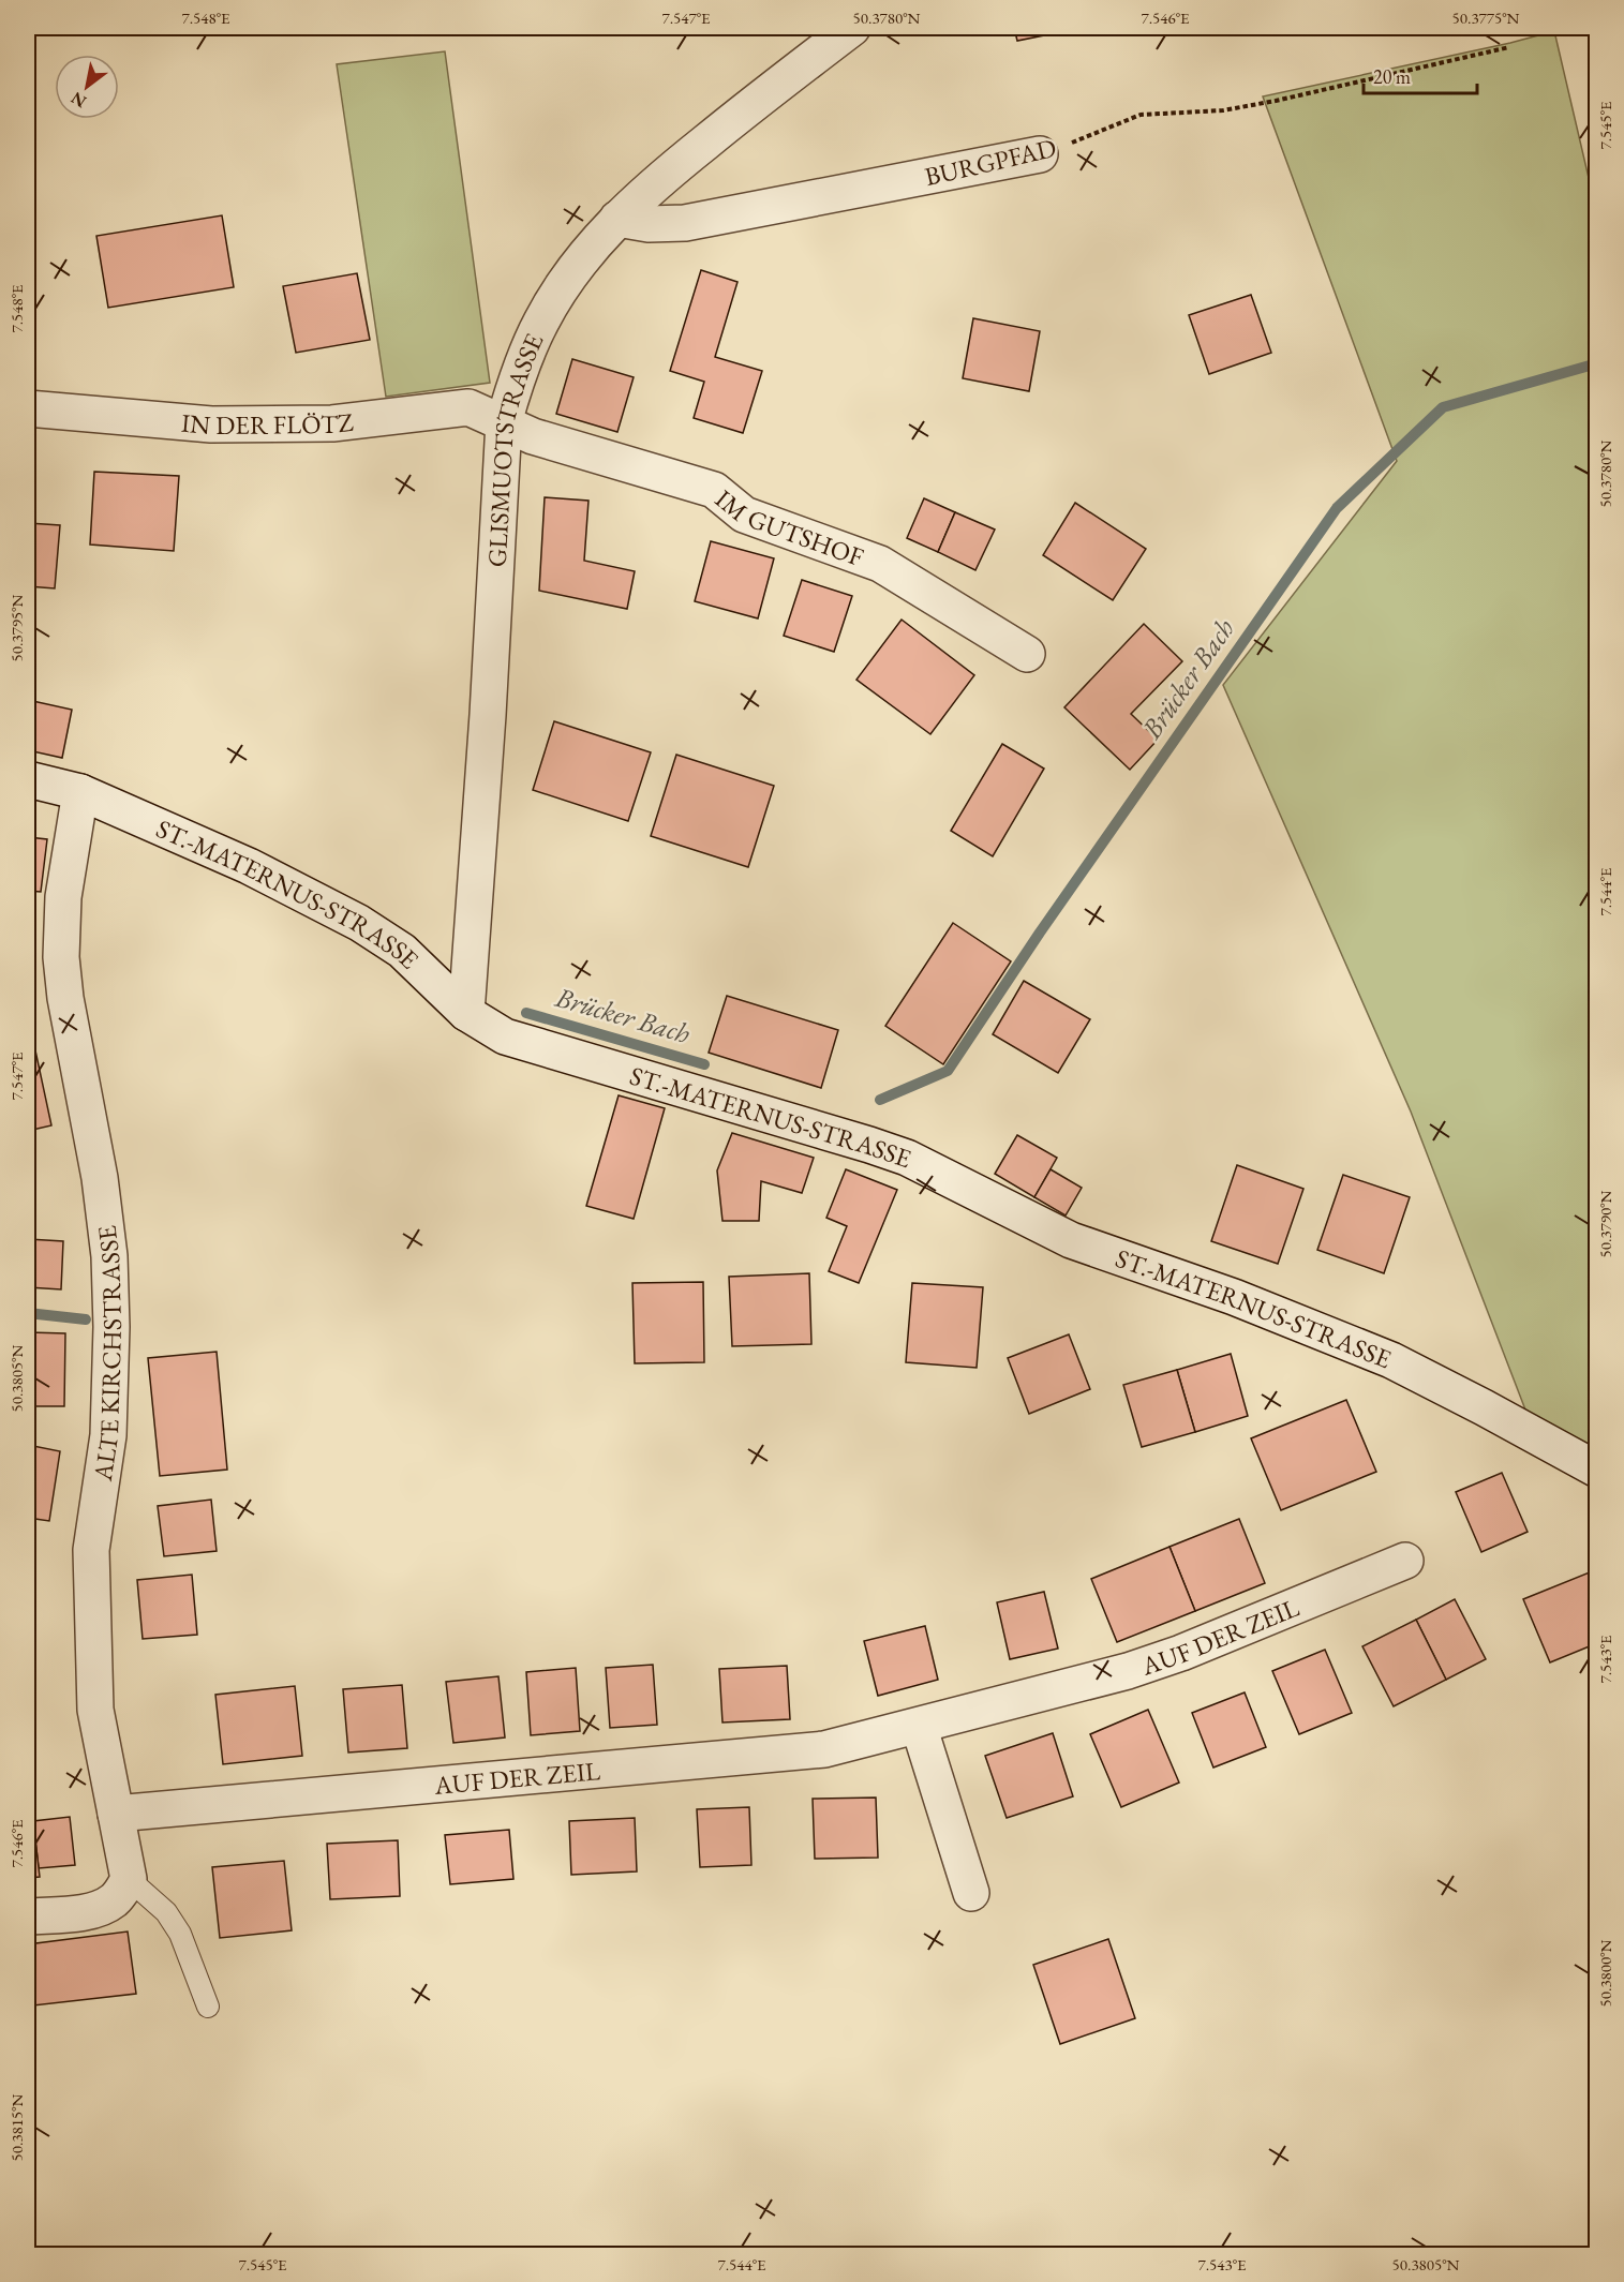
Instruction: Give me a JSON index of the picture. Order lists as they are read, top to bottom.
{
  "streets": {
    "street": [
      "BURGPFAD",
      "IN DER FLÖTZ",
      "GLISMUOTSTRASSE",
      "IM GUTSHOF",
      "ST.-MATERNUS-STRASSE",
      "ALTE KIRCHSTRASSE",
      "AUF DER ZEIL"
    ]
  },
  "crossings": [
    ["BURGPFAD", "GLISMUOTSTRASSE"],
    ["IN DER FLÖTZ", "GLISMUOTSTRASSE"],
    ["IN DER FLÖTZ", "IM GUTSHOF"],
    ["GLISMUOTSTRASSE", "IM GUTSHOF"],
    ["GLISMUOTSTRASSE", "ST.-MATERNUS-STRASSE"],
    ["ST.-MATERNUS-STRASSE", "ALTE KIRCHSTRASSE"],
    ["ALTE KIRCHSTRASSE", "AUF DER ZEIL"]
  ],
  "water": ["Brücker Bach"],
  "scale_bar": "20 m",
  "north": "bottom left",
  "coordinates": [
    "7.548°E",
    "7.547°E",
    "50.3780°N",
    "7.546°E",
    "50.3775°N",
    "7.545°E",
    "50.3795°N",
    "7.544°E",
    "50.3790°N",
    "50.3805°N",
    "7.543°E",
    "50.3800°N",
    "50.3815°N"
  ]
}
